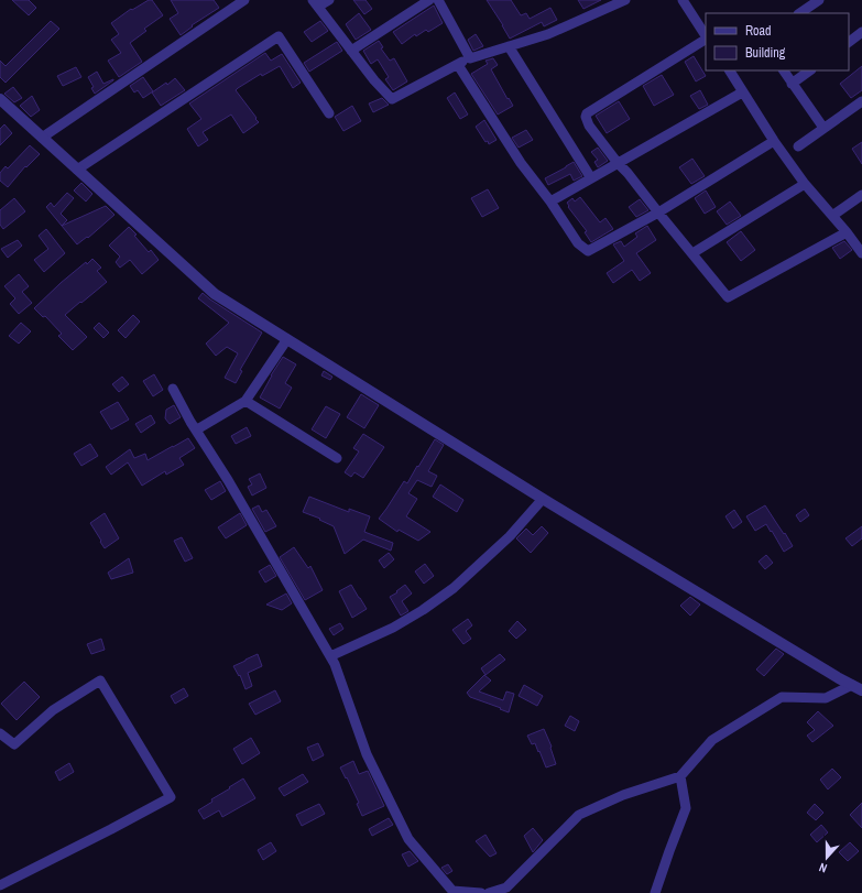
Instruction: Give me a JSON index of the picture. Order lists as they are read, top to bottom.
{
  "legend": ["Road", "Building"],
  "north": "bottom"
}
